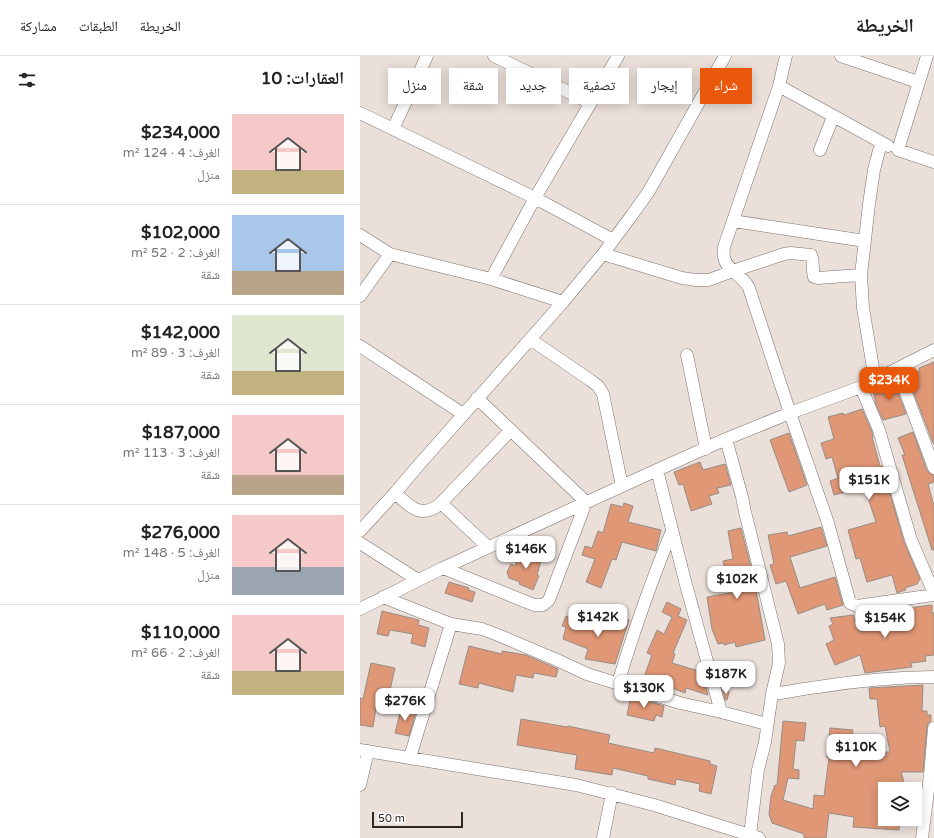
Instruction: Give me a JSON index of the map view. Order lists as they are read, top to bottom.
{
  "scale_bar": "50 m",
  "page": {
    "header": "الخريطة",
    "nav": ["الخريطة", "الطبقات", "مشاركة"],
    "heading": "العقارات: 10",
    "chip": [
      "شراء",
      "إيجار",
      "تصفية",
      "جديد",
      "شقة",
      "منزل"
    ],
    "list": [
      {
        "name": "$234,000",
        "note": "الغرف: 4 · 124 m² · منزل"
      },
      {
        "name": "$102,000",
        "note": "الغرف: 2 · 52 m² · شقة"
      },
      {
        "name": "$142,000",
        "note": "الغرف: 3 · 89 m² · شقة"
      },
      {
        "name": "$187,000",
        "note": "الغرف: 3 · 113 m² · شقة"
      },
      {
        "name": "$276,000",
        "note": "الغرف: 5 · 148 m² · منزل"
      },
      {
        "name": "$110,000",
        "note": "الغرف: 2 · 66 m² · شقة"
      }
    ],
    "price": [
      "$234K",
      "$151K",
      "$146K",
      "$102K",
      "$142K",
      "$154K",
      "$187K",
      "$130K",
      "$276K",
      "$110K"
    ],
    "scale": "50 m"
  }
}
